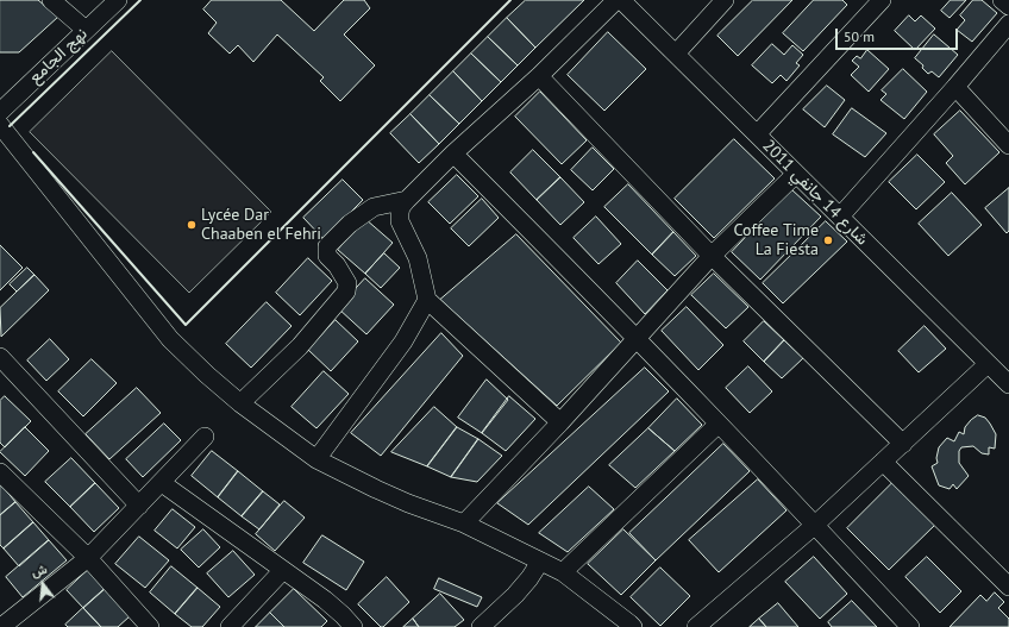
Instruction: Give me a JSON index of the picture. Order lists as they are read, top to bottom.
{
  "streets": {
    "street": ["نهج الجامع", "شارع 14 جانفي 2011"]
  },
  "places": ["Lycée Dar Chaaben el Fehri", "Coffee Time La Fiesta"],
  "scale_bar": "50 m",
  "north": "top"
}
